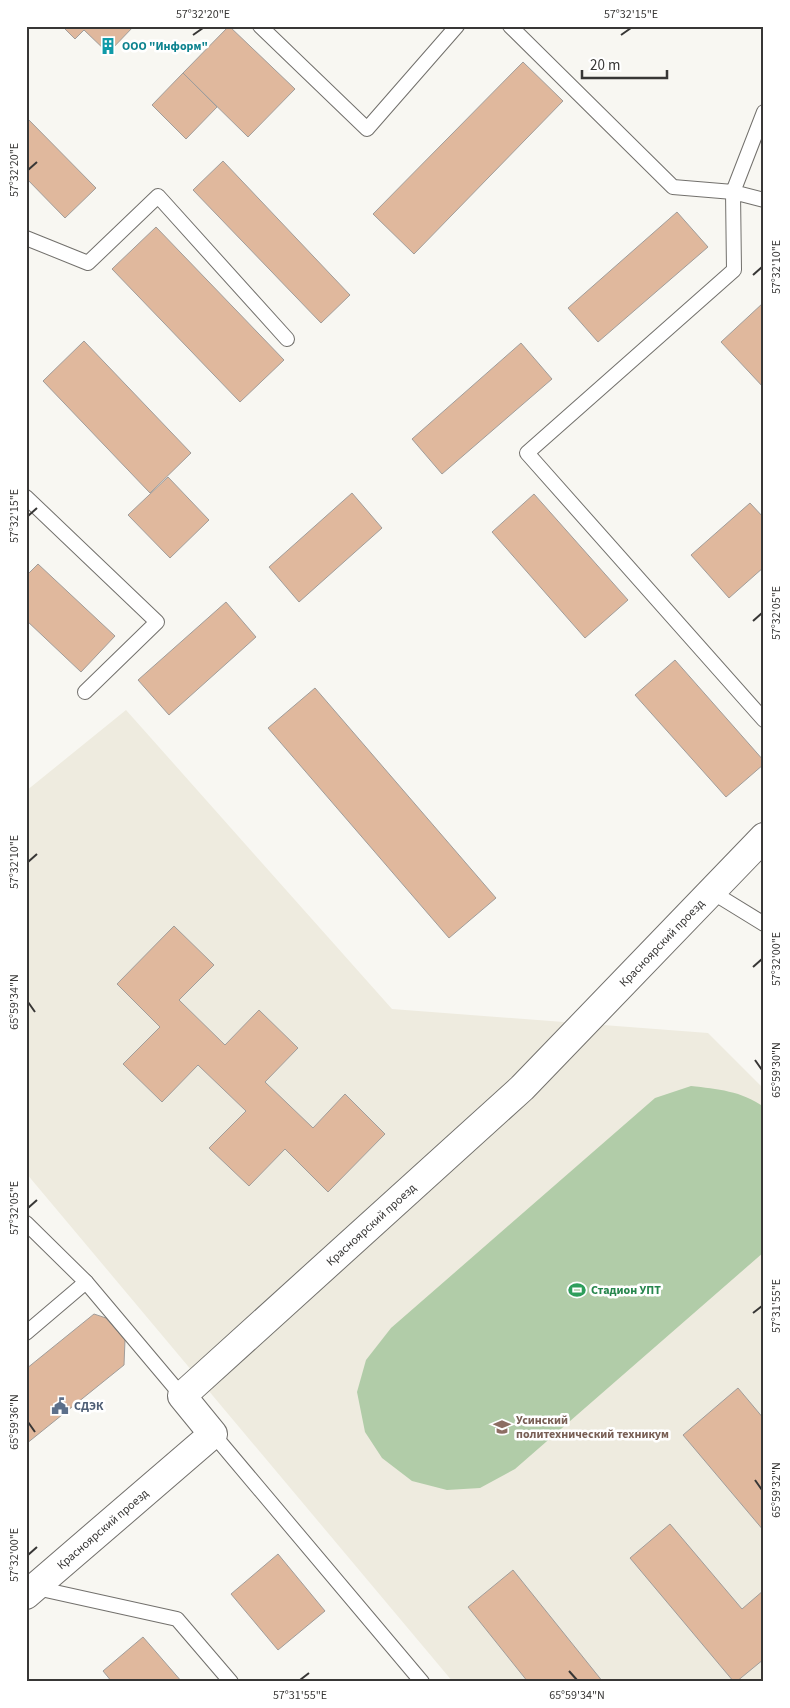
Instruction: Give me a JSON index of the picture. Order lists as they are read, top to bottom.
{
  "streets": {
    "street": ["Красноярский проезд"]
  },
  "places": {
    "building": ["ООО \"Информ\""],
    "sports": ["Стадион УПТ"],
    "public building": ["СДЭК"],
    "school or university": ["Усинский политехнический техникум"]
  },
  "scale_bar": "20 m",
  "coordinates": [
    "57°32'20\"E",
    "57°32'15\"E",
    "57°32'10\"E",
    "57°32'05\"E",
    "57°32'00\"E",
    "65°59'34\"N",
    "65°59'30\"N",
    "57°31'55\"E",
    "65°59'36\"N",
    "65°59'32\"N"
  ]
}
